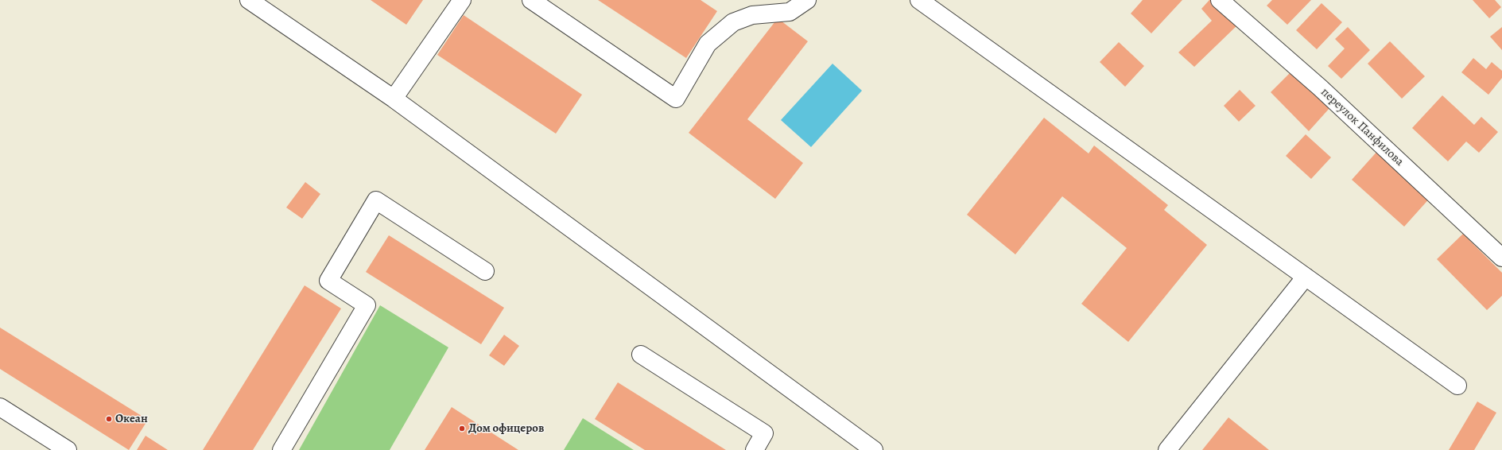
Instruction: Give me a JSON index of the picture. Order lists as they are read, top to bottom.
{
  "streets": {
    "street": ["переулок Панфилова"]
  },
  "places": ["Океан", "Дом офицеров"]
}
